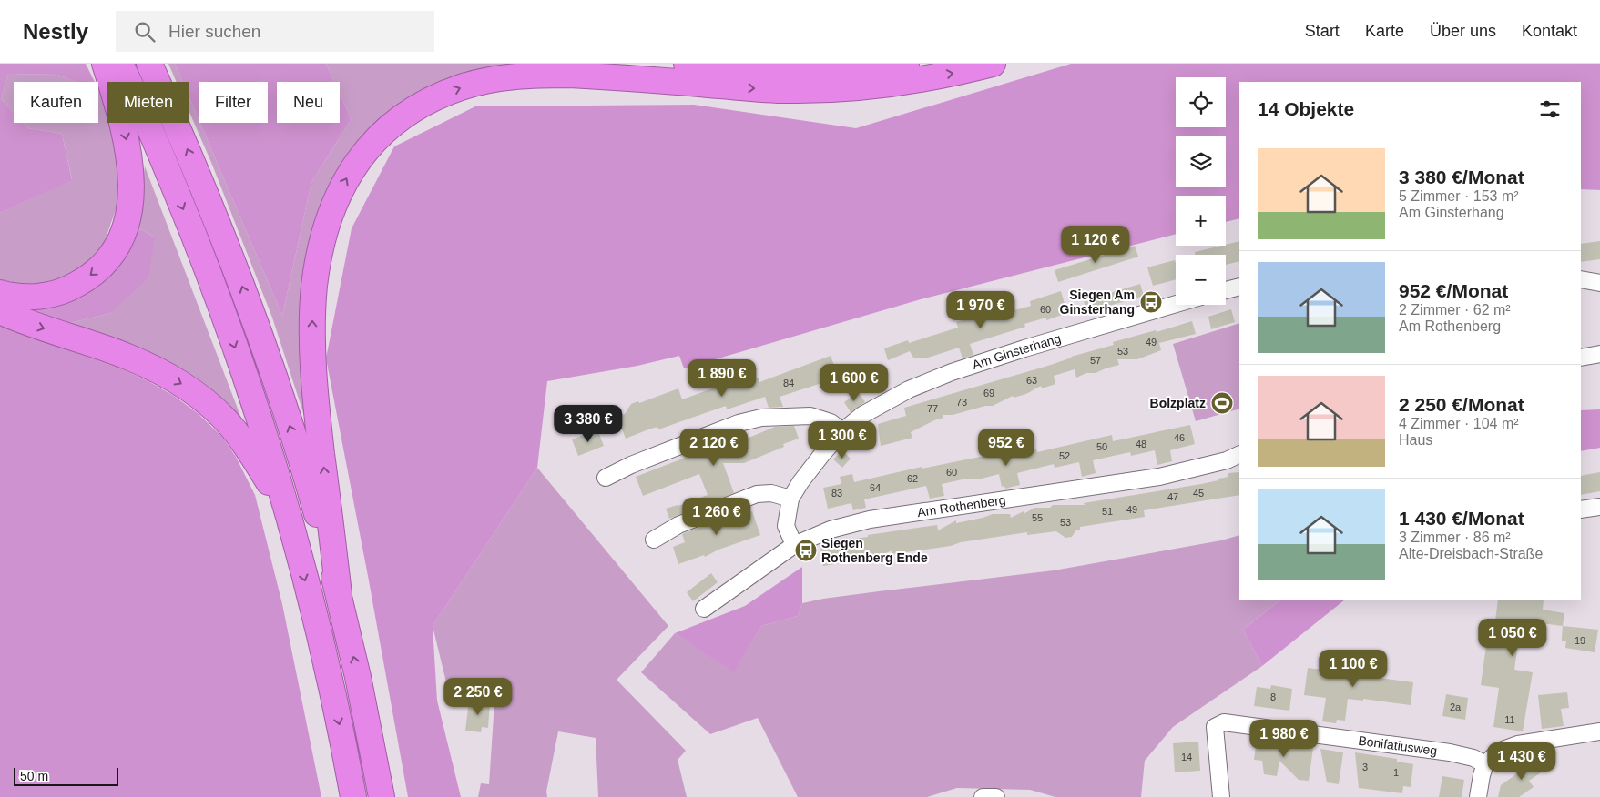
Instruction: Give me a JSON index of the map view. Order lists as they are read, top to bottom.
{
  "streets": {
    "street": ["Am Ginsterhang", "Am Rothenberg", "Bonifatiusweg"]
  },
  "crossings": [
    ["Am Ginsterhang", "Am Rothenberg"]
  ],
  "places": {
    "bus stop": ["Siegen Am Ginsterhang", "Siegen Rothenberg Ende"],
    "sports": ["Bolzplatz"]
  },
  "house_numbers": [
    "60",
    "49",
    "53",
    "57",
    "63",
    "84",
    "69",
    "73",
    "77",
    "46",
    "48",
    "50",
    "52",
    "60",
    "62",
    "64",
    "83",
    "45",
    "47",
    "49",
    "51",
    "55",
    "53",
    "19",
    "8",
    "2a",
    "11",
    "14",
    "3",
    "1"
  ],
  "scale_bar": "50 m",
  "page": {
    "header": "Nestly",
    "search": "Hier suchen",
    "nav": [
      "Start",
      "Karte",
      "Über uns",
      "Kontakt"
    ],
    "map_buttons": ["+", "−"],
    "chip": [
      "Kaufen",
      "Mieten",
      "Filter",
      "Neu"
    ],
    "heading": "14 Objekte",
    "list": [
      {
        "name": "3 380 €/Monat",
        "note": "5 Zimmer · 153 m² · Am Ginsterhang"
      },
      {
        "name": "952 €/Monat",
        "note": "2 Zimmer · 62 m² · Am Rothenberg"
      },
      {
        "name": "2 250 €/Monat",
        "note": "4 Zimmer · 104 m² · Haus"
      },
      {
        "name": "1 430 €/Monat",
        "note": "3 Zimmer · 86 m² · Alte-Dreisbach-Straße"
      }
    ],
    "price": [
      "1 120 €",
      "1 970 €",
      "1 890 €",
      "1 600 €",
      "3 380 €",
      "1 300 €",
      "2 120 €",
      "952 €",
      "1 260 €",
      "1 050 €",
      "1 100 €",
      "2 250 €",
      "1 980 €",
      "1 430 €"
    ],
    "scale": "50 m"
  }
}
